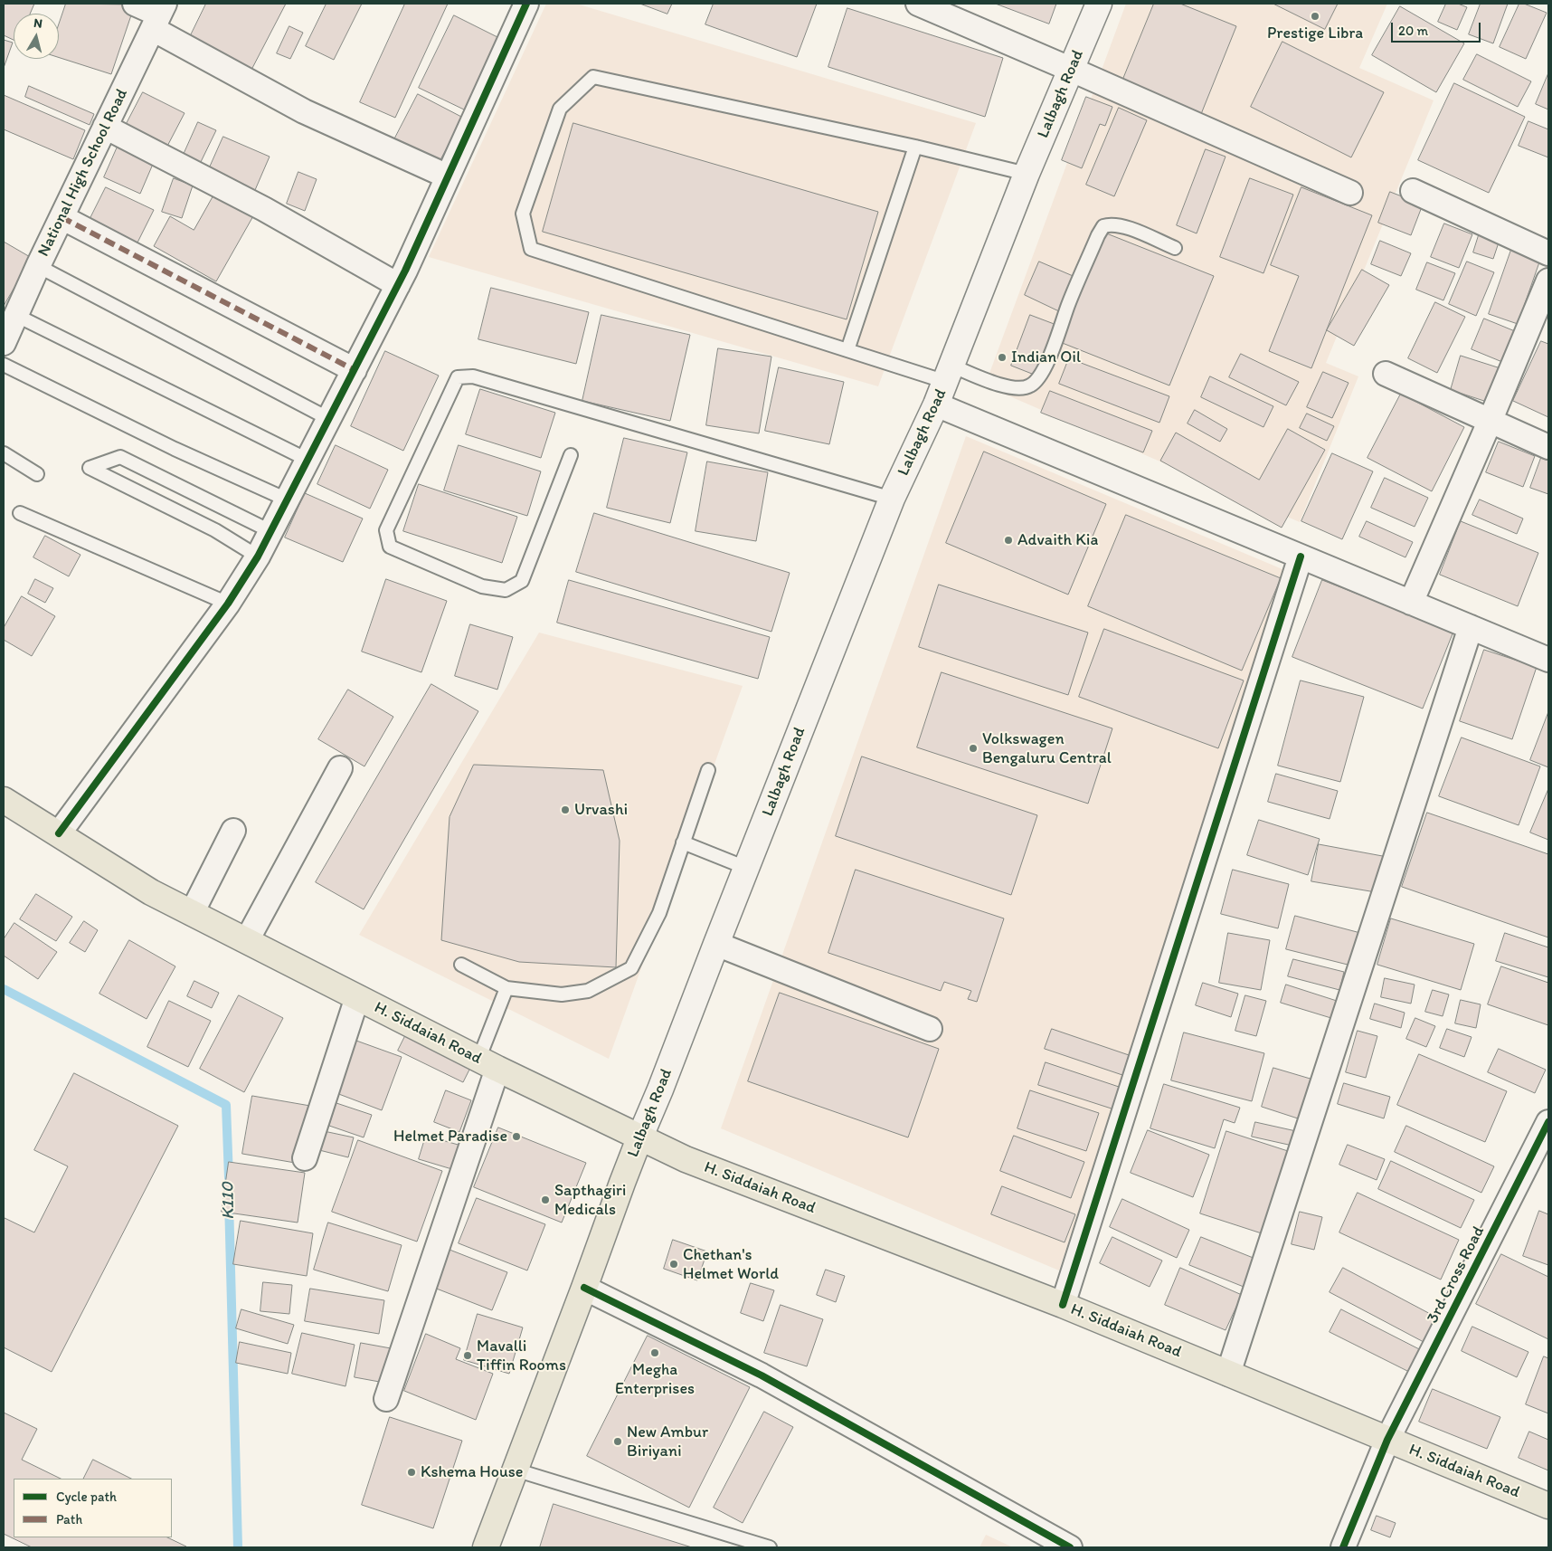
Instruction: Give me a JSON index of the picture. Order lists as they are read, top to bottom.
{
  "streets": {
    "main road": ["Lalbagh Road", "H. Siddaiah Road"],
    "street": ["National High School Road", "3rd Cross Road"]
  },
  "crossings": [
    ["Lalbagh Road", "H. Siddaiah Road"],
    ["H. Siddaiah Road", "3rd Cross Road"]
  ],
  "water": ["K110"],
  "places": [
    "Prestige Libra",
    "Indian Oil",
    "Advaith Kia",
    "Volkswagen Bengaluru Central",
    "Urvashi",
    "Helmet Paradise",
    "Sapthagiri Medicals",
    "Chethan's Helmet World",
    "Megha Enterprises",
    "Mavalli Tiffin Rooms",
    "New Ambur Biriyani",
    "Kshema House"
  ],
  "legend": ["Cycle path", "Path"],
  "scale_bar": "20 m",
  "north": "top"
}
